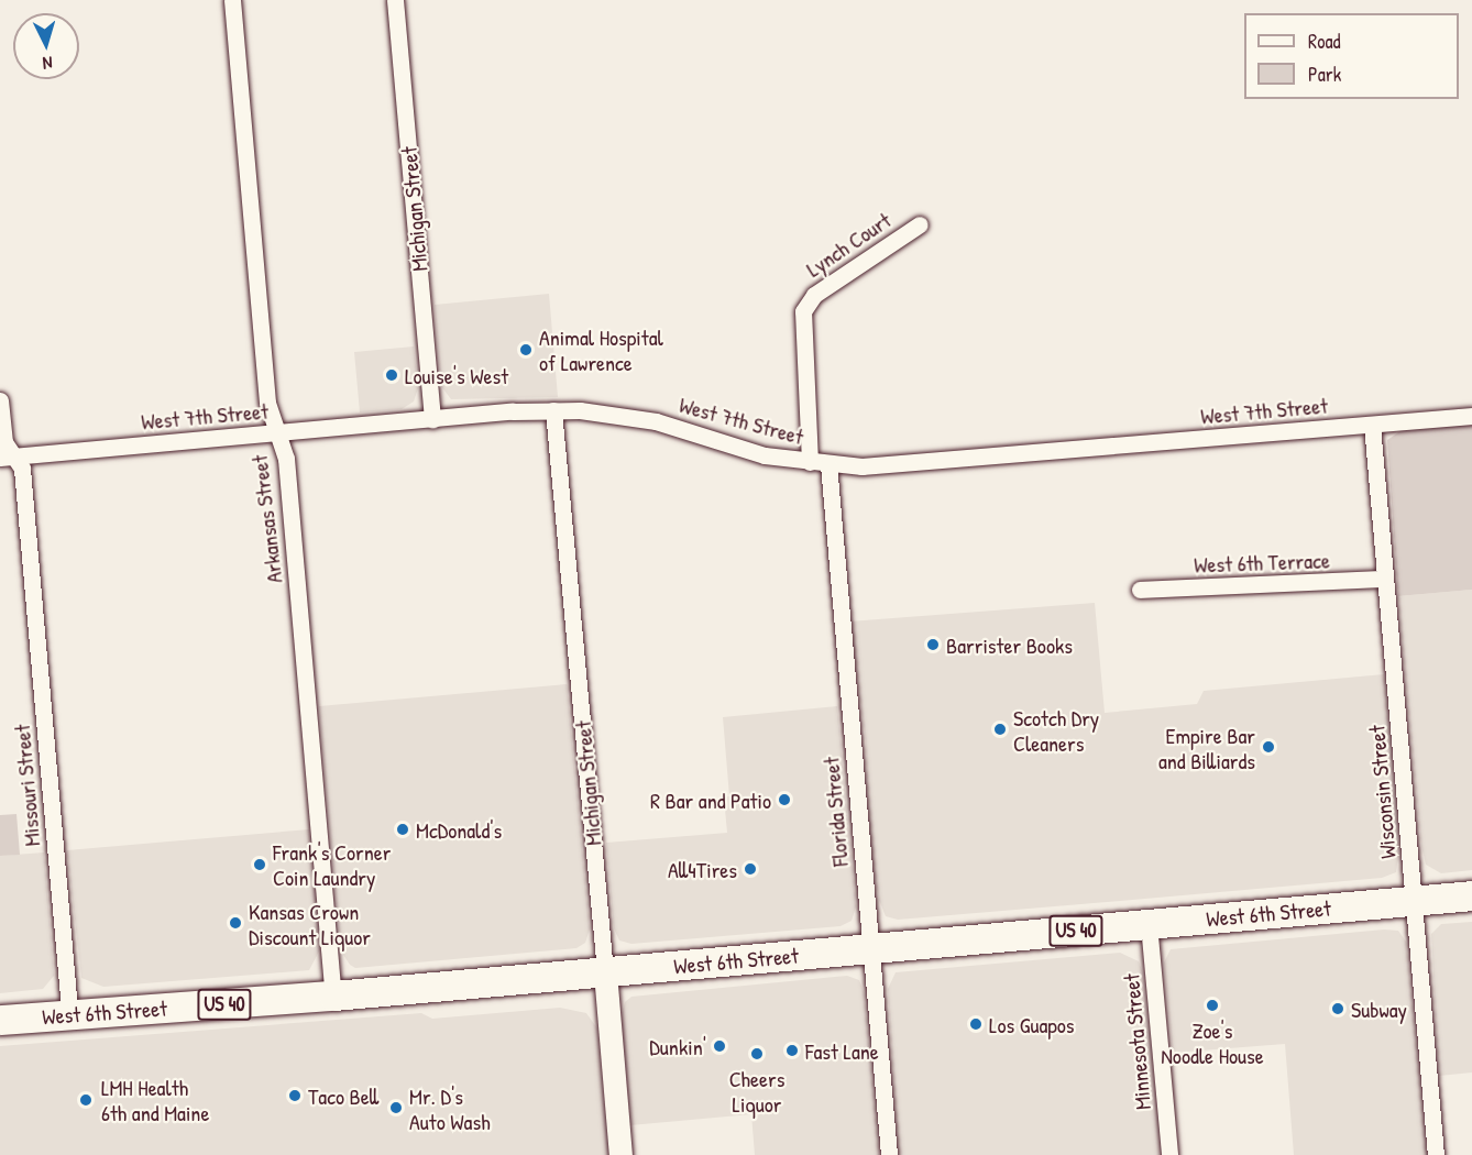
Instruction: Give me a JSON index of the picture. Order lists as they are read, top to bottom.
{
  "streets": {
    "highway": ["West 6th Street", "US 40"],
    "street": [
      "Michigan Street",
      "Lynch Court",
      "West 7th Street",
      "Arkansas Street",
      "West 6th Terrace",
      "Missouri Street",
      "Wisconsin Street",
      "Florida Street",
      "Minnesota Street"
    ]
  },
  "crossings": [
    ["Michigan Street", "West 7th Street"],
    ["Michigan Street", "West 6th Street"],
    ["Lynch Court", "West 7th Street"],
    ["West 7th Street", "Arkansas Street"],
    ["West 7th Street", "Missouri Street"],
    ["West 7th Street", "Wisconsin Street"],
    ["West 7th Street", "Florida Street"],
    ["Arkansas Street", "West 6th Street"],
    ["West 6th Terrace", "Wisconsin Street"],
    ["Missouri Street", "West 6th Street"],
    ["Wisconsin Street", "West 6th Street"],
    ["Florida Street", "West 6th Street"],
    ["West 6th Street", "Minnesota Street"]
  ],
  "places": [
    "Animal Hospital of Lawrence",
    "Louise's West",
    "Barrister Books",
    "Scotch Dry Cleaners",
    "Empire Bar and Billiards",
    "R Bar and Patio",
    "McDonald's",
    "Frank's Corner Coin Laundry",
    "All4Tires",
    "Kansas Crown Discount Liquor",
    "Zoe's Noodle House",
    "Subway",
    "Los Guapos",
    "Dunkin'",
    "Fast Lane",
    "Cheers Liquor",
    "Taco Bell",
    "LMH Health 6th and Maine",
    "Mr. D's Auto Wash"
  ],
  "legend": ["Road", "Park"],
  "north": "bottom"
}
